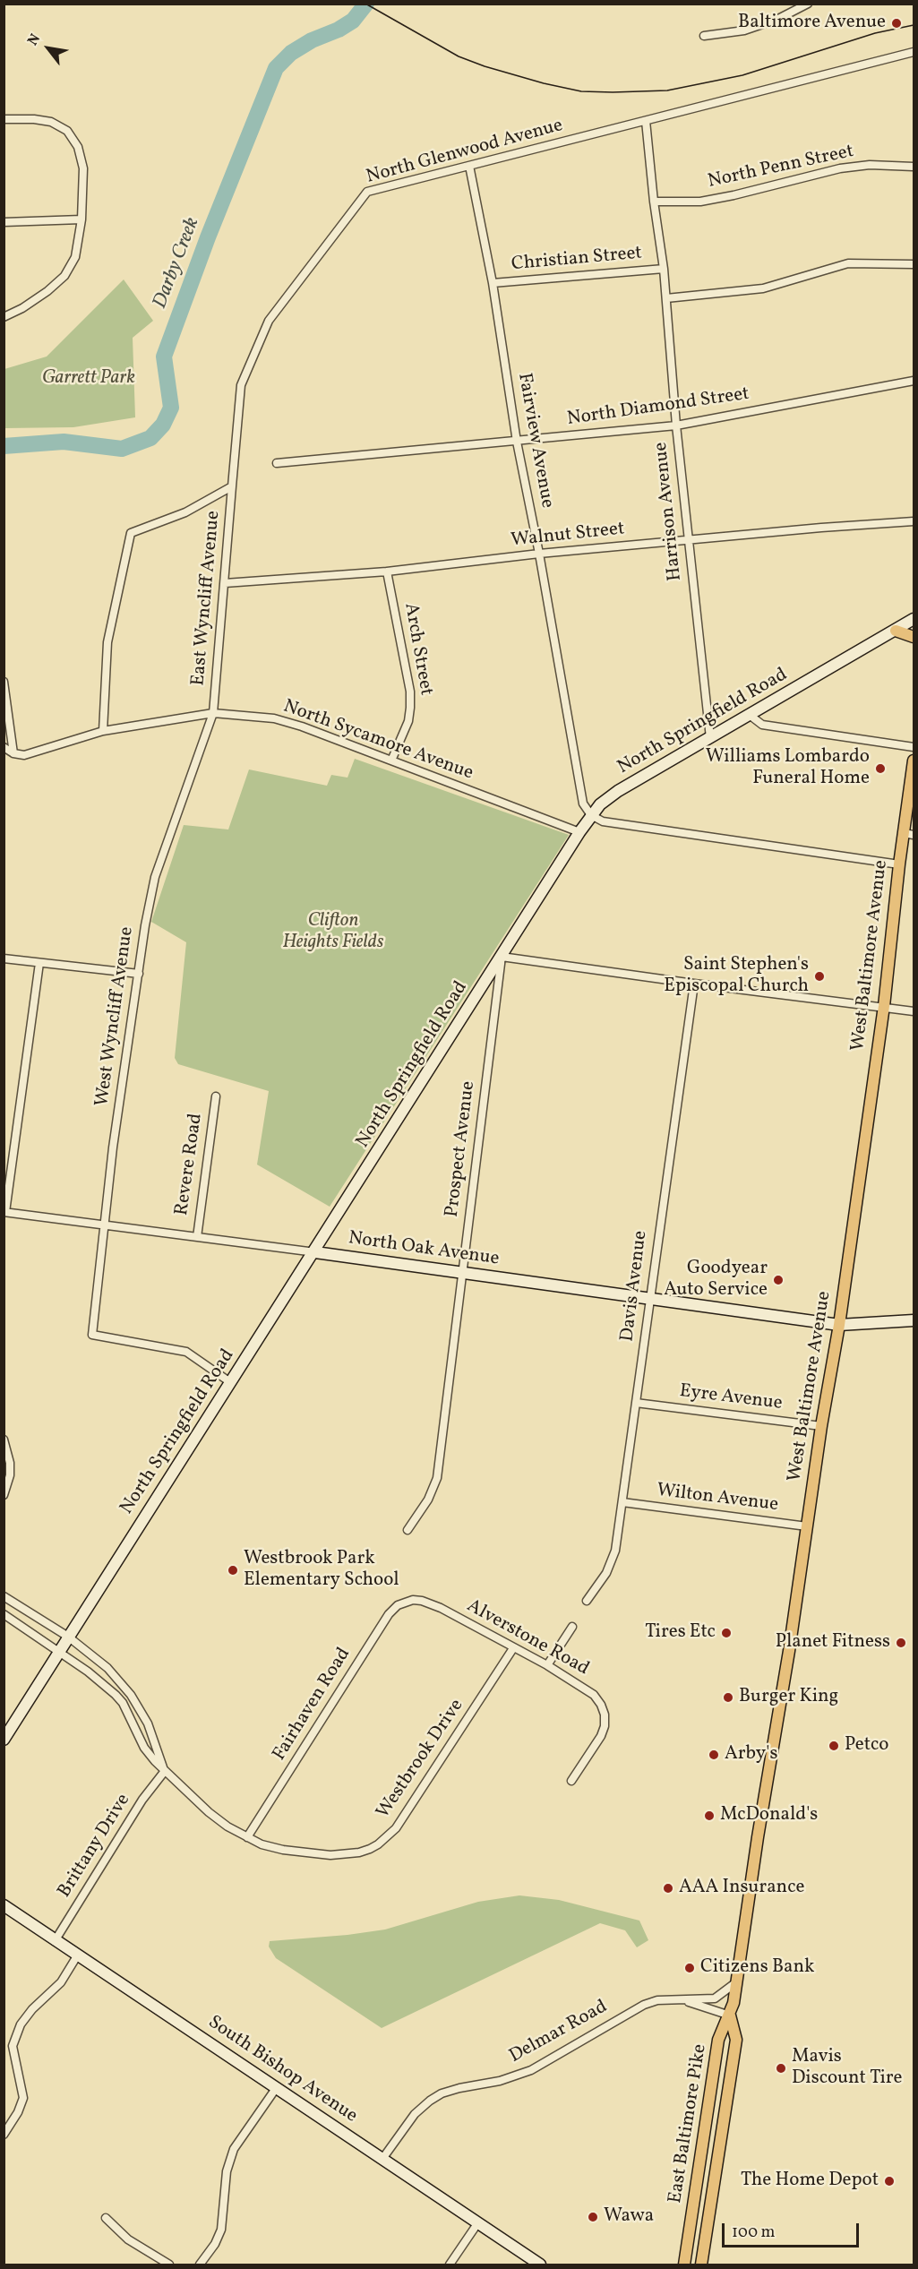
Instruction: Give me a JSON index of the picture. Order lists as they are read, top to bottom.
{
  "streets": {
    "main road": [
      "North Springfield Road",
      "West Baltimore Avenue",
      "North Oak Avenue",
      "South Bishop Avenue",
      "East Baltimore Pike"
    ],
    "street": [
      "North Glenwood Avenue",
      "North Penn Street",
      "Christian Street",
      "North Diamond Street",
      "Fairview Avenue",
      "Harrison Avenue",
      "Walnut Street",
      "East Wyncliff Avenue",
      "Arch Street",
      "North Sycamore Avenue",
      "West Wyncliff Avenue",
      "Prospect Avenue",
      "Revere Road",
      "Davis Avenue",
      "Eyre Avenue",
      "Wilton Avenue",
      "Alverstone Road",
      "Fairhaven Road",
      "Westbrook Drive",
      "Brittany Drive",
      "Delmar Road"
    ]
  },
  "crossings": [
    ["North Glenwood Avenue", "Fairview Avenue"],
    ["North Glenwood Avenue", "Harrison Avenue"],
    ["North Glenwood Avenue", "East Wyncliff Avenue"],
    ["North Penn Street", "Harrison Avenue"],
    ["Christian Street", "Fairview Avenue"],
    ["Christian Street", "Harrison Avenue"],
    ["North Diamond Street", "Fairview Avenue"],
    ["North Diamond Street", "Harrison Avenue"],
    ["Fairview Avenue", "Walnut Street"],
    ["Fairview Avenue", "North Springfield Road"],
    ["Harrison Avenue", "Walnut Street"],
    ["Harrison Avenue", "North Springfield Road"],
    ["Walnut Street", "East Wyncliff Avenue"],
    ["Walnut Street", "Arch Street"],
    ["East Wyncliff Avenue", "North Sycamore Avenue"],
    ["East Wyncliff Avenue", "West Wyncliff Avenue"],
    ["Arch Street", "North Sycamore Avenue"],
    ["North Springfield Road", "North Sycamore Avenue"],
    ["North Springfield Road", "West Wyncliff Avenue"],
    ["North Springfield Road", "Prospect Avenue"],
    ["North Springfield Road", "North Oak Avenue"],
    ["North Springfield Road", "Westbrook Drive"],
    ["North Sycamore Avenue", "West Wyncliff Avenue"],
    ["West Baltimore Avenue", "North Oak Avenue"],
    ["West Baltimore Avenue", "Eyre Avenue"],
    ["West Baltimore Avenue", "Wilton Avenue"],
    ["West Baltimore Avenue", "Delmar Road"],
    ["West Baltimore Avenue", "East Baltimore Pike"],
    ["West Wyncliff Avenue", "North Oak Avenue"],
    ["Prospect Avenue", "North Oak Avenue"],
    ["Revere Road", "North Oak Avenue"],
    ["North Oak Avenue", "Davis Avenue"],
    ["Davis Avenue", "Eyre Avenue"],
    ["Davis Avenue", "Wilton Avenue"],
    ["Alverstone Road", "Fairhaven Road"],
    ["Alverstone Road", "Westbrook Drive"],
    ["Fairhaven Road", "Westbrook Drive"],
    ["Westbrook Drive", "Brittany Drive"],
    ["Brittany Drive", "South Bishop Avenue"],
    ["Delmar Road", "South Bishop Avenue"],
    ["Delmar Road", "East Baltimore Pike"]
  ],
  "water": ["Darby Creek"],
  "parks": ["Garrett Park", "Clifton Heights Fields"],
  "places": [
    "Baltimore Avenue",
    "Williams Lombardo Funeral Home",
    "Saint Stephen's Episcopal Church",
    "Goodyear Auto Service",
    "Westbrook Park Elementary School",
    "Tires Etc",
    "Planet Fitness",
    "Burger King",
    "Petco",
    "Arby's",
    "McDonald's",
    "AAA Insurance",
    "Citizens Bank",
    "Mavis Discount Tire",
    "The Home Depot",
    "Wawa"
  ],
  "scale_bar": "100 m",
  "north": "top left"
}
